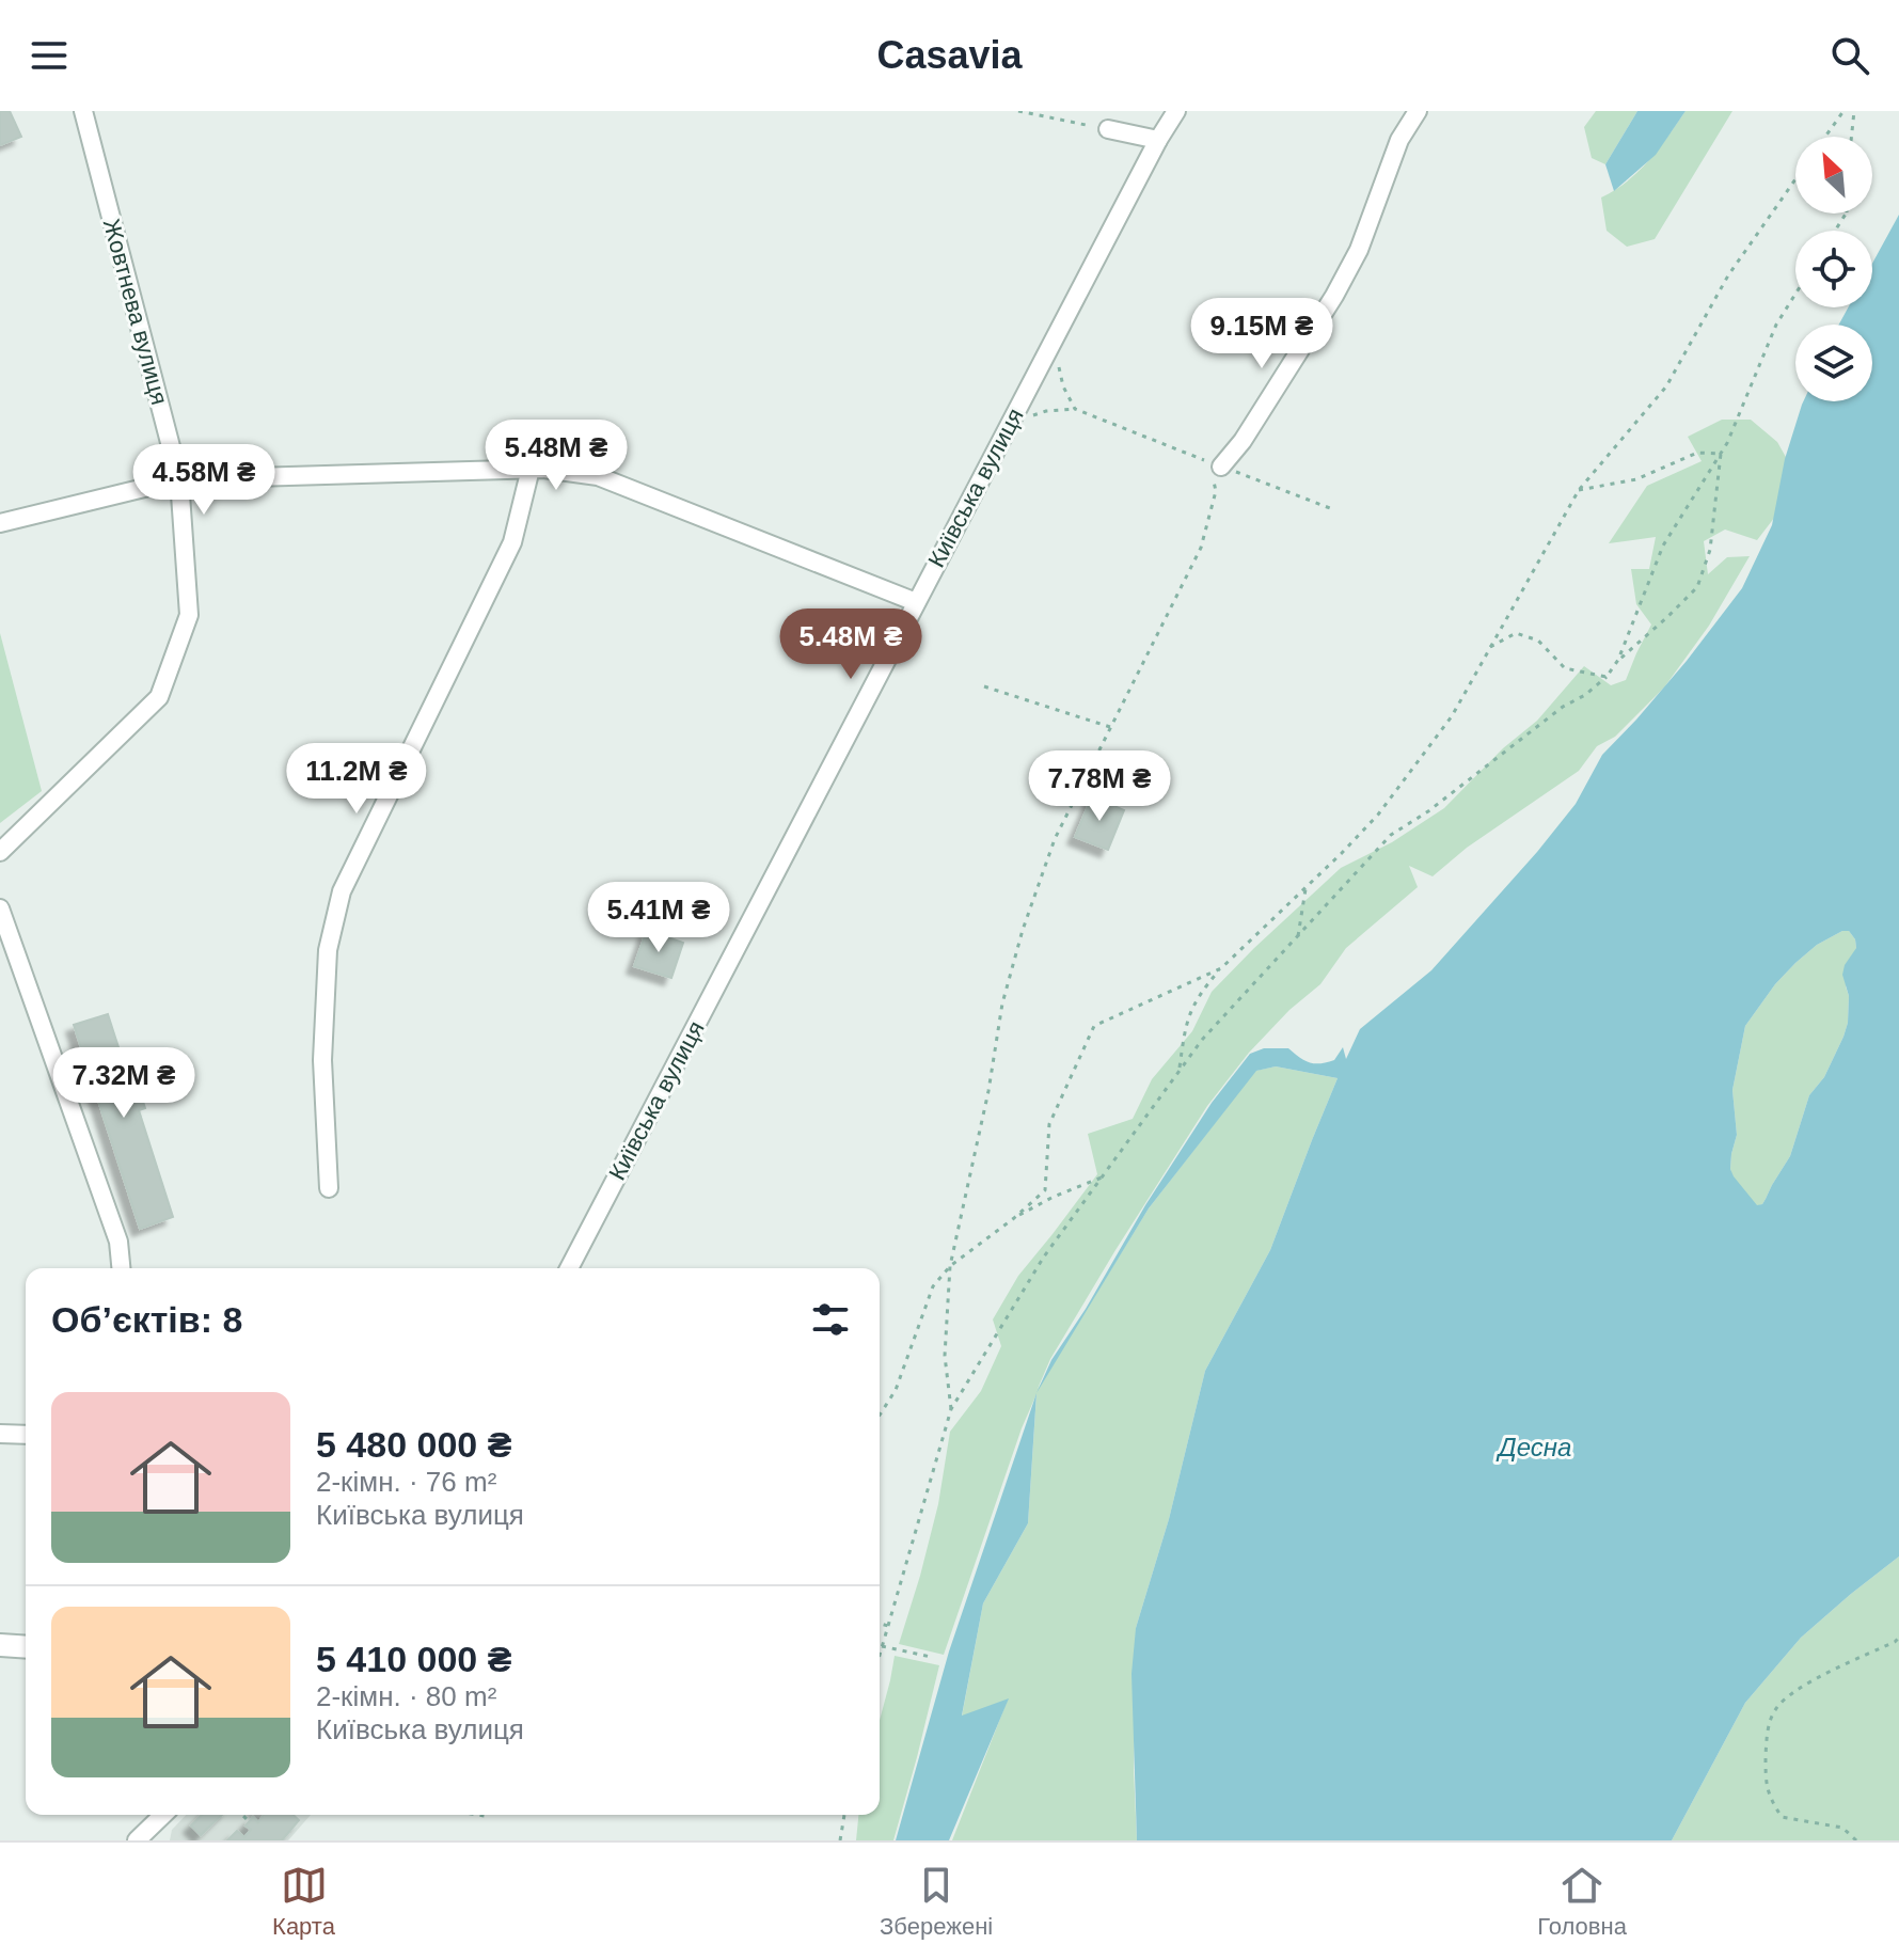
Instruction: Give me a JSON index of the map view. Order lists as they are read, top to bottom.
{
  "streets": {
    "street": ["Жовтнева вулиця", "Київська вулиця"]
  },
  "water": ["Десна"],
  "north": "top left",
  "page": {
    "header": "Casavia",
    "price": [
      "9.15M ₴",
      "5.48M ₴",
      "4.58M ₴",
      "5.48M ₴",
      "11.2M ₴",
      "7.78M ₴",
      "5.41M ₴",
      "7.32M ₴"
    ],
    "heading": "Об’єктів: 8",
    "list": [
      {
        "name": "5 480 000 ₴",
        "note": "2-кімн. · 76 m² · Київська вулиця"
      },
      {
        "name": "5 410 000 ₴",
        "note": "2-кімн. · 80 m² · Київська вулиця"
      }
    ],
    "tabs": ["Карта", "Збережені", "Головна"]
  }
}
